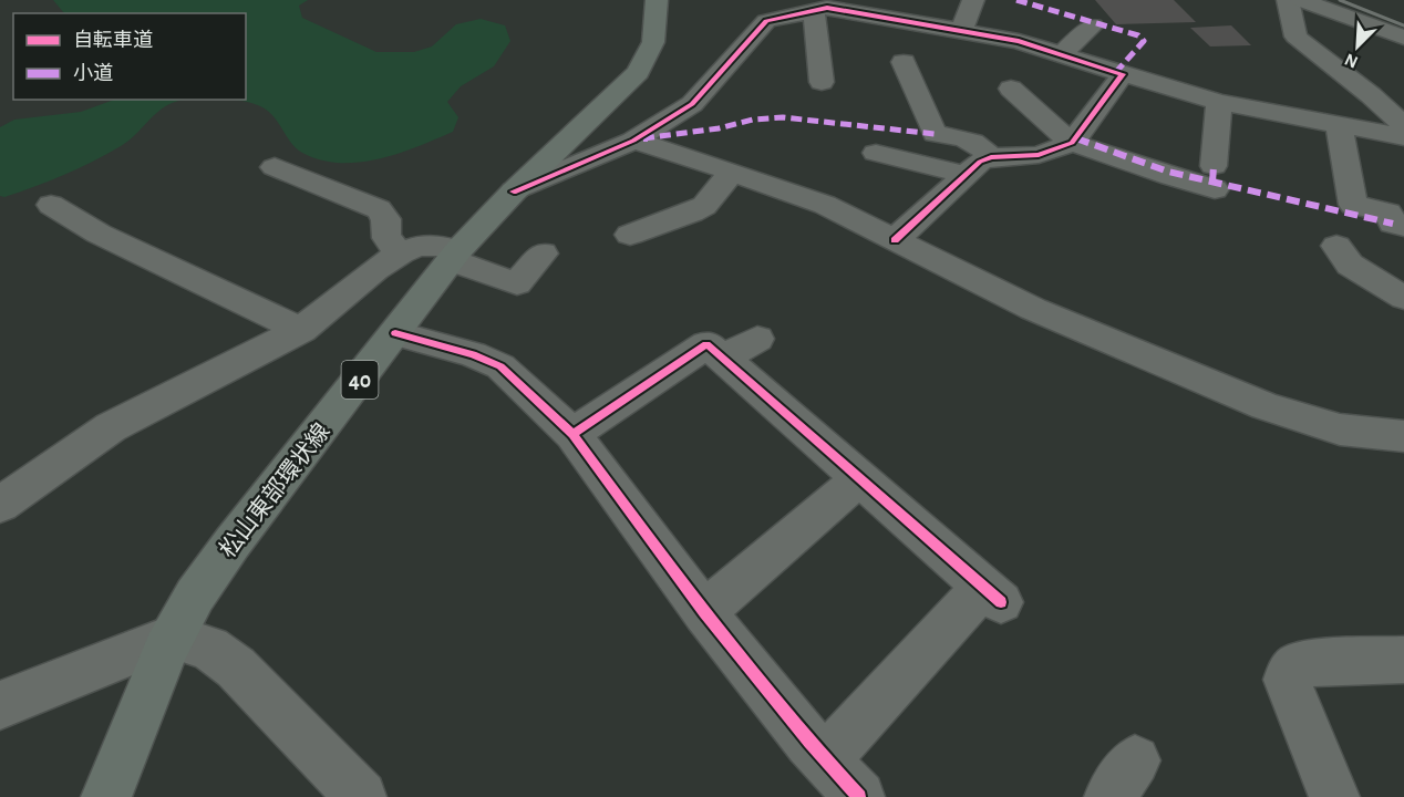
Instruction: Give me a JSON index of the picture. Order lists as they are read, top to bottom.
{
  "streets": {
    "main road": ["40", "松山東部環状線"]
  },
  "legend": ["自転車道", "小道"],
  "north": "bottom left"
}
